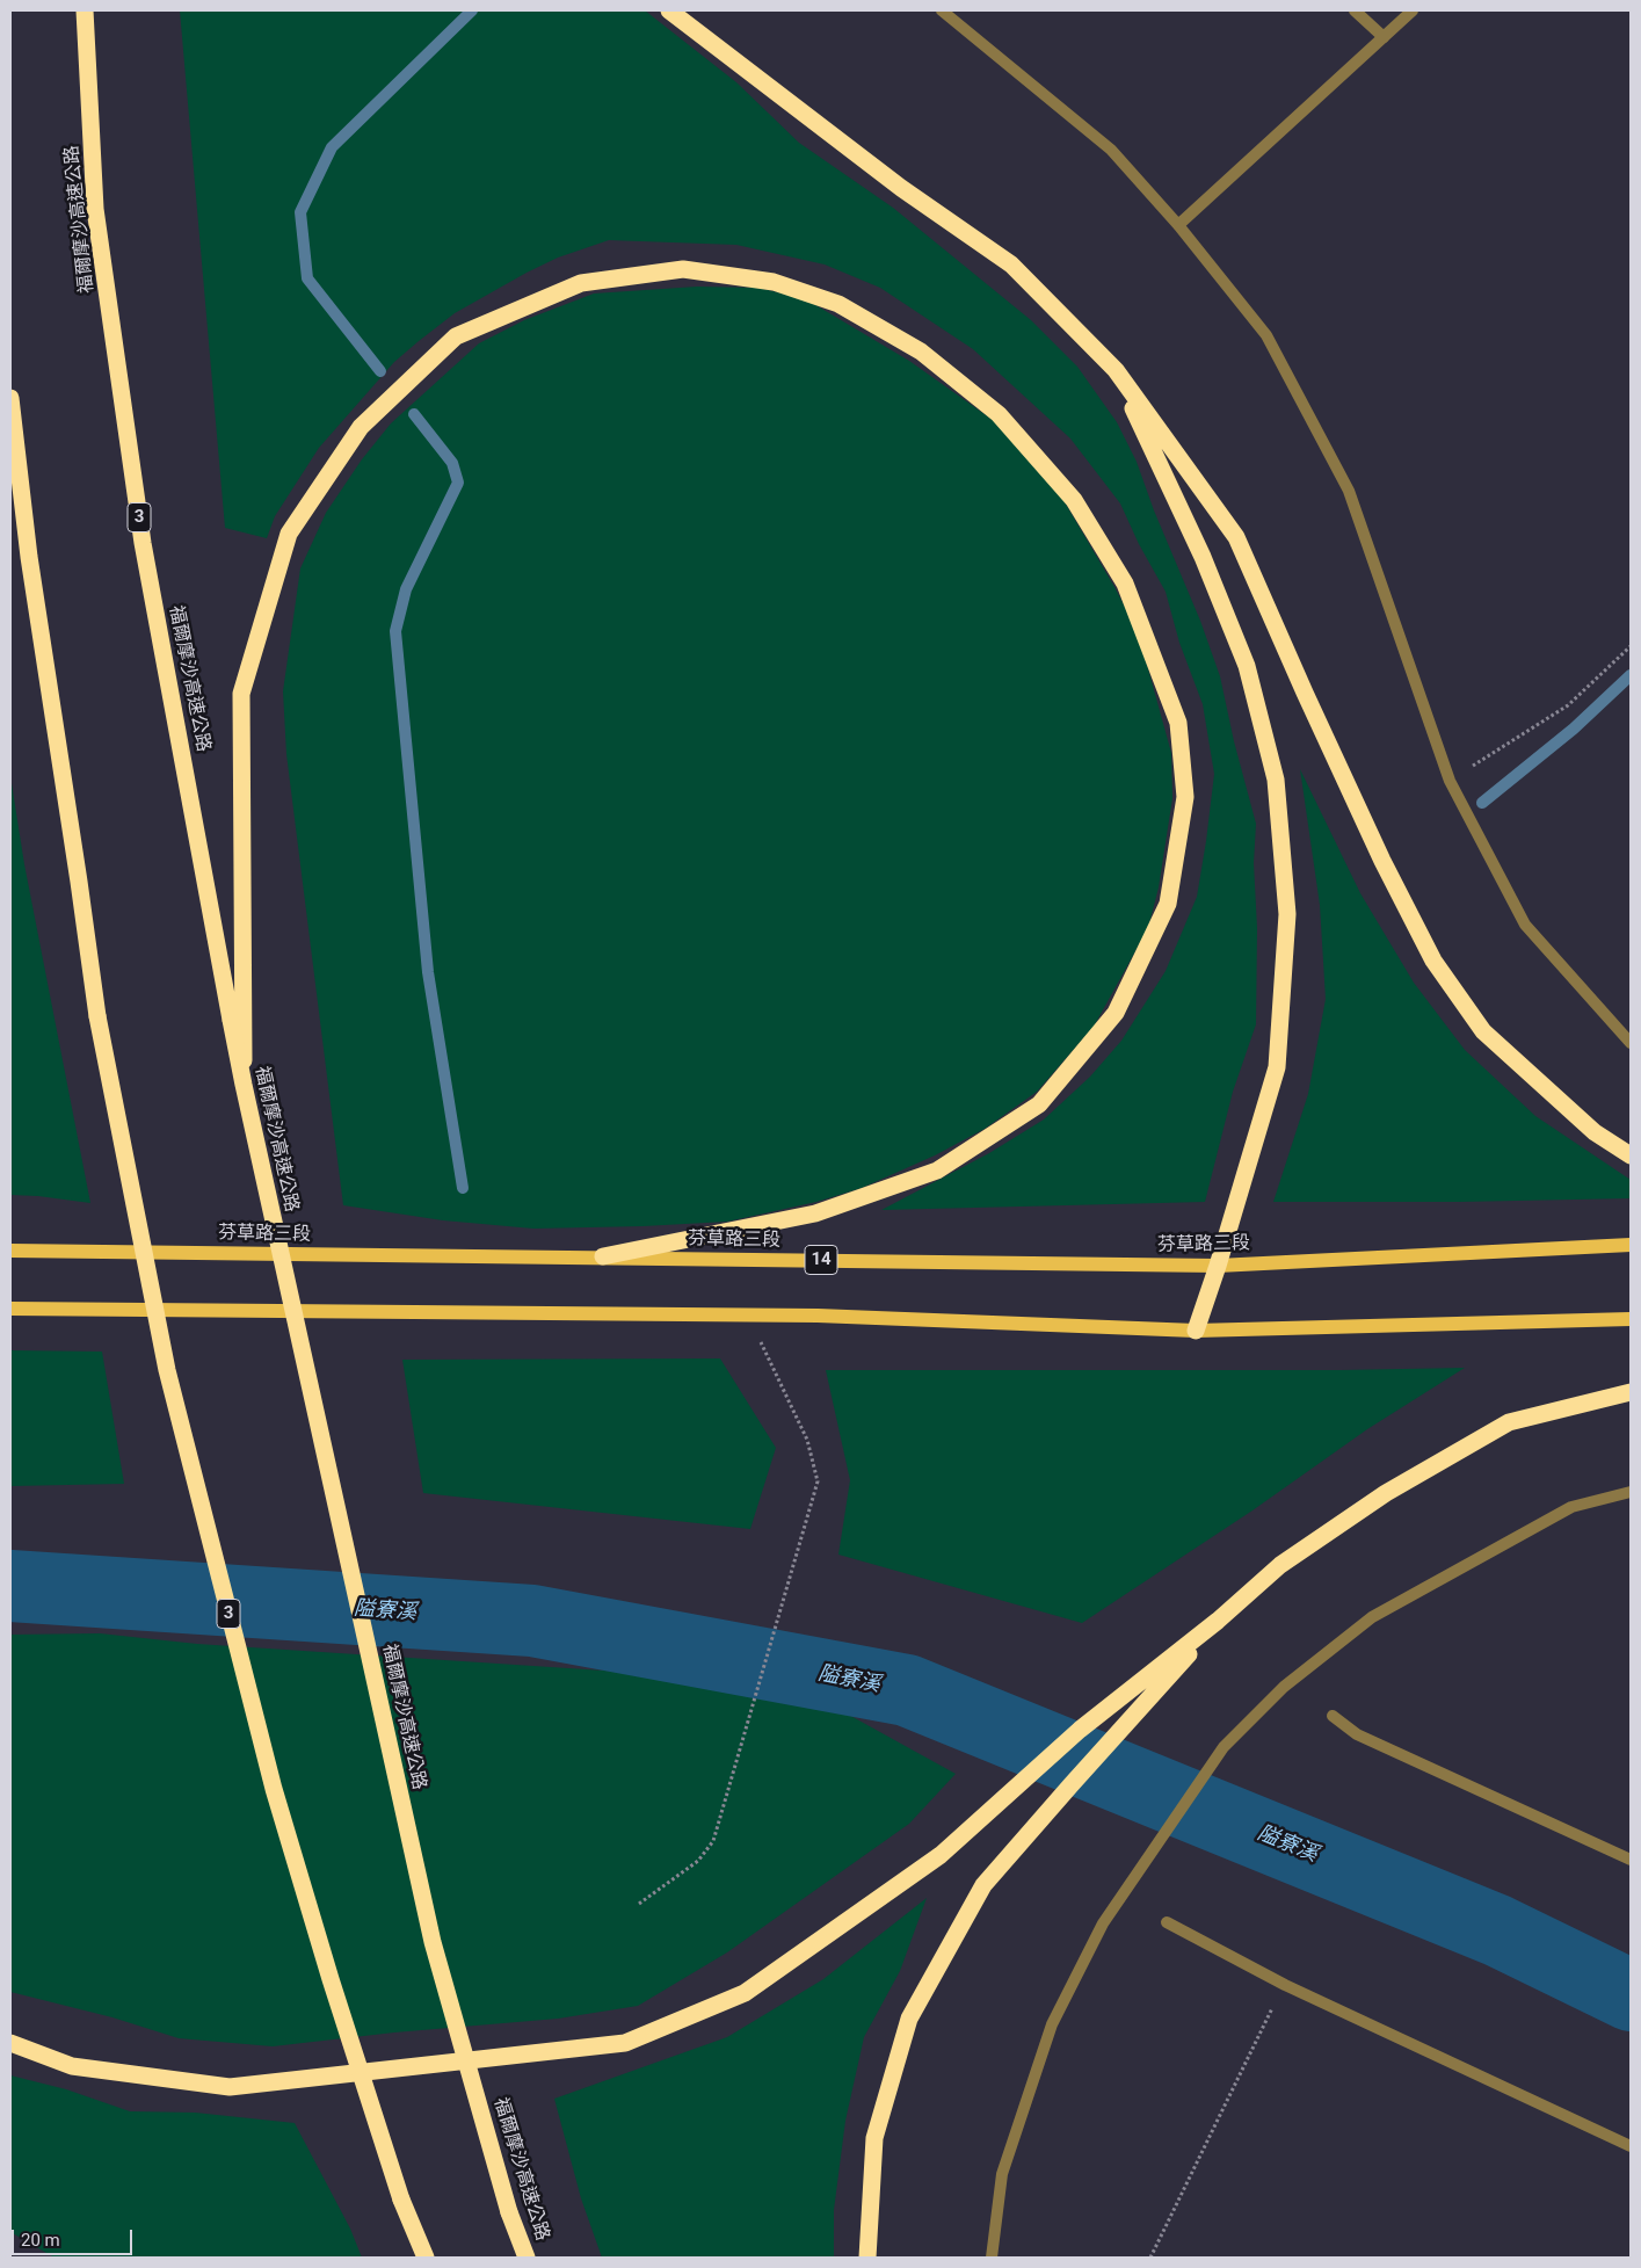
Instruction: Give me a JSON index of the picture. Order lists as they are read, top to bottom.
{
  "streets": {
    "highway": ["福爾摩沙高速公路", "3"],
    "main road": ["芬草路三段", "14"]
  },
  "water": ["隘寮溪"],
  "scale_bar": "20 m"
}
